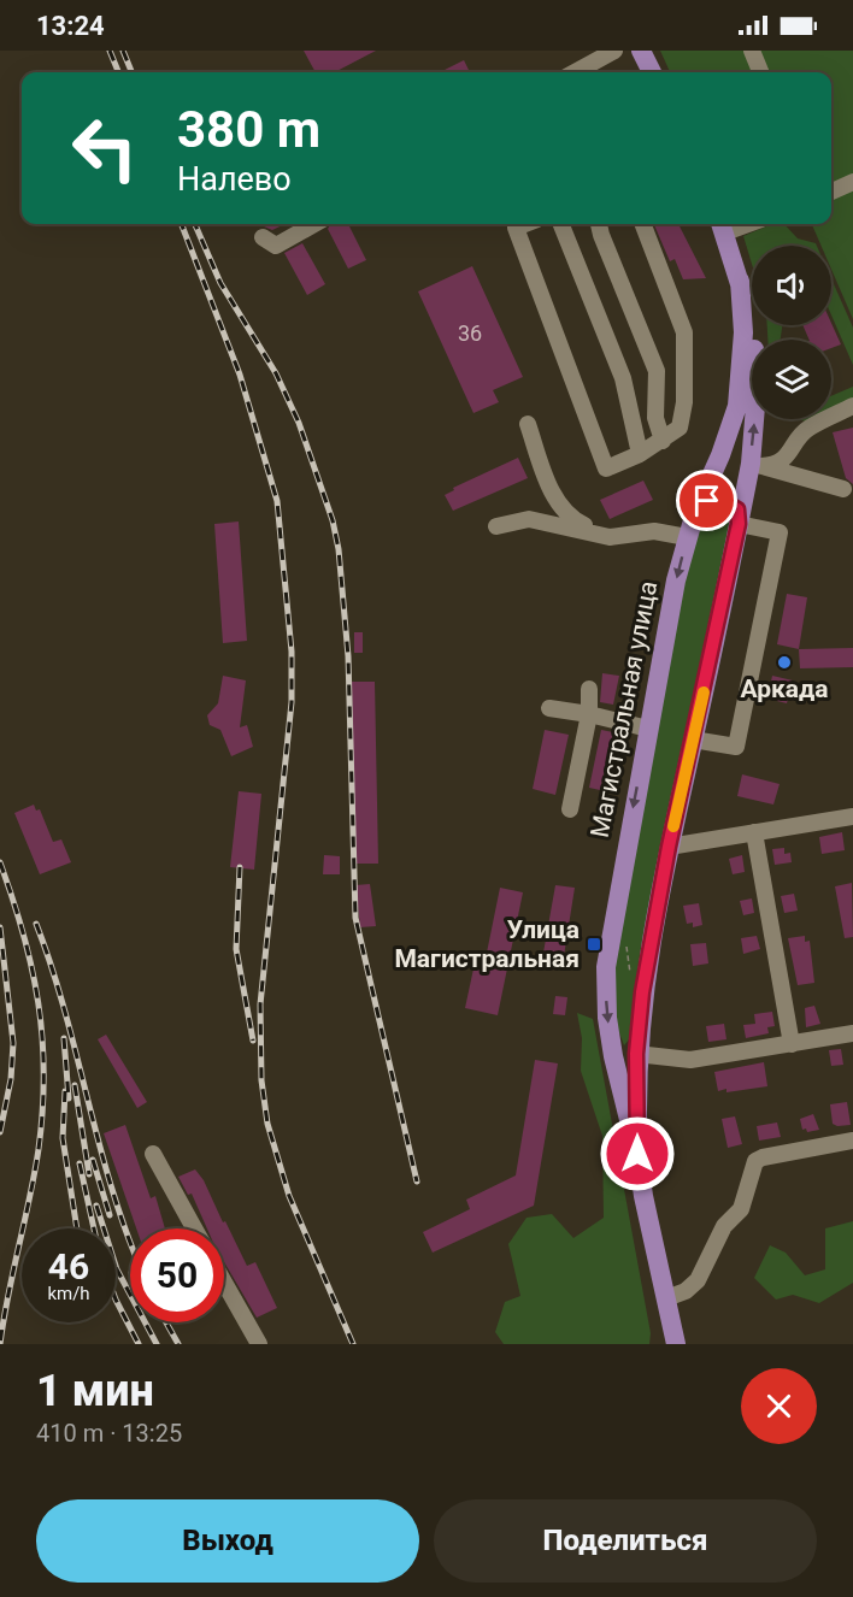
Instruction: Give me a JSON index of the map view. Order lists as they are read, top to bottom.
{
  "streets": {
    "main road": ["Магистральная улица"]
  },
  "places": {
    "other": ["Аркада"],
    "transit": ["Улица Магистральная"]
  },
  "house_numbers": ["36"],
  "page": {
    "status": "13:24",
    "turn": ["380 m", "Налево"],
    "speed": "46 km/h",
    "limit": "50",
    "heading": ["1 мин", "410 m · 13:25"],
    "buttons": ["Выход", "Поделиться"]
  }
}
